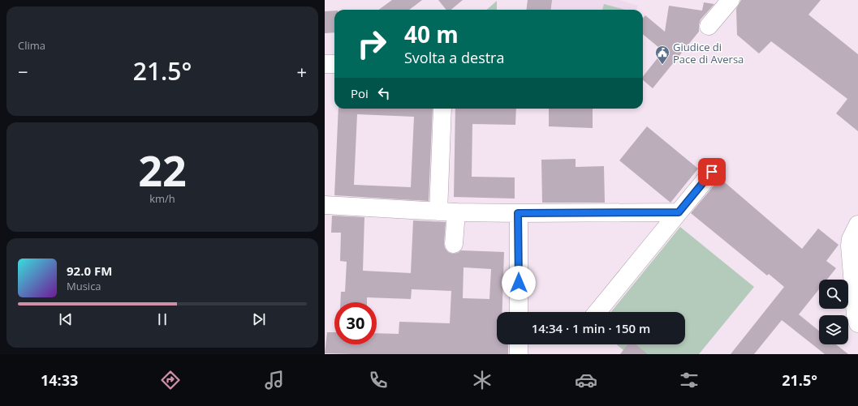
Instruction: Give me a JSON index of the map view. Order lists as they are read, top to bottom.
{
  "places": {
    "public building": ["Giudice di Pace di Aversa"]
  },
  "page": {
    "tile": [
      "Clima",
      ["22", "km/h"]
    ],
    "turn": ["40 m", "Svolta a destra"],
    "heat": ["−", "21.5°", "+"],
    "then": "Poi",
    "song": ["92.0 FM", "Musica"],
    "limit": "30",
    "trip": "14:34 · 1 min · 150 m",
    "tabs": ["14:33", "21.5°"]
  }
}
